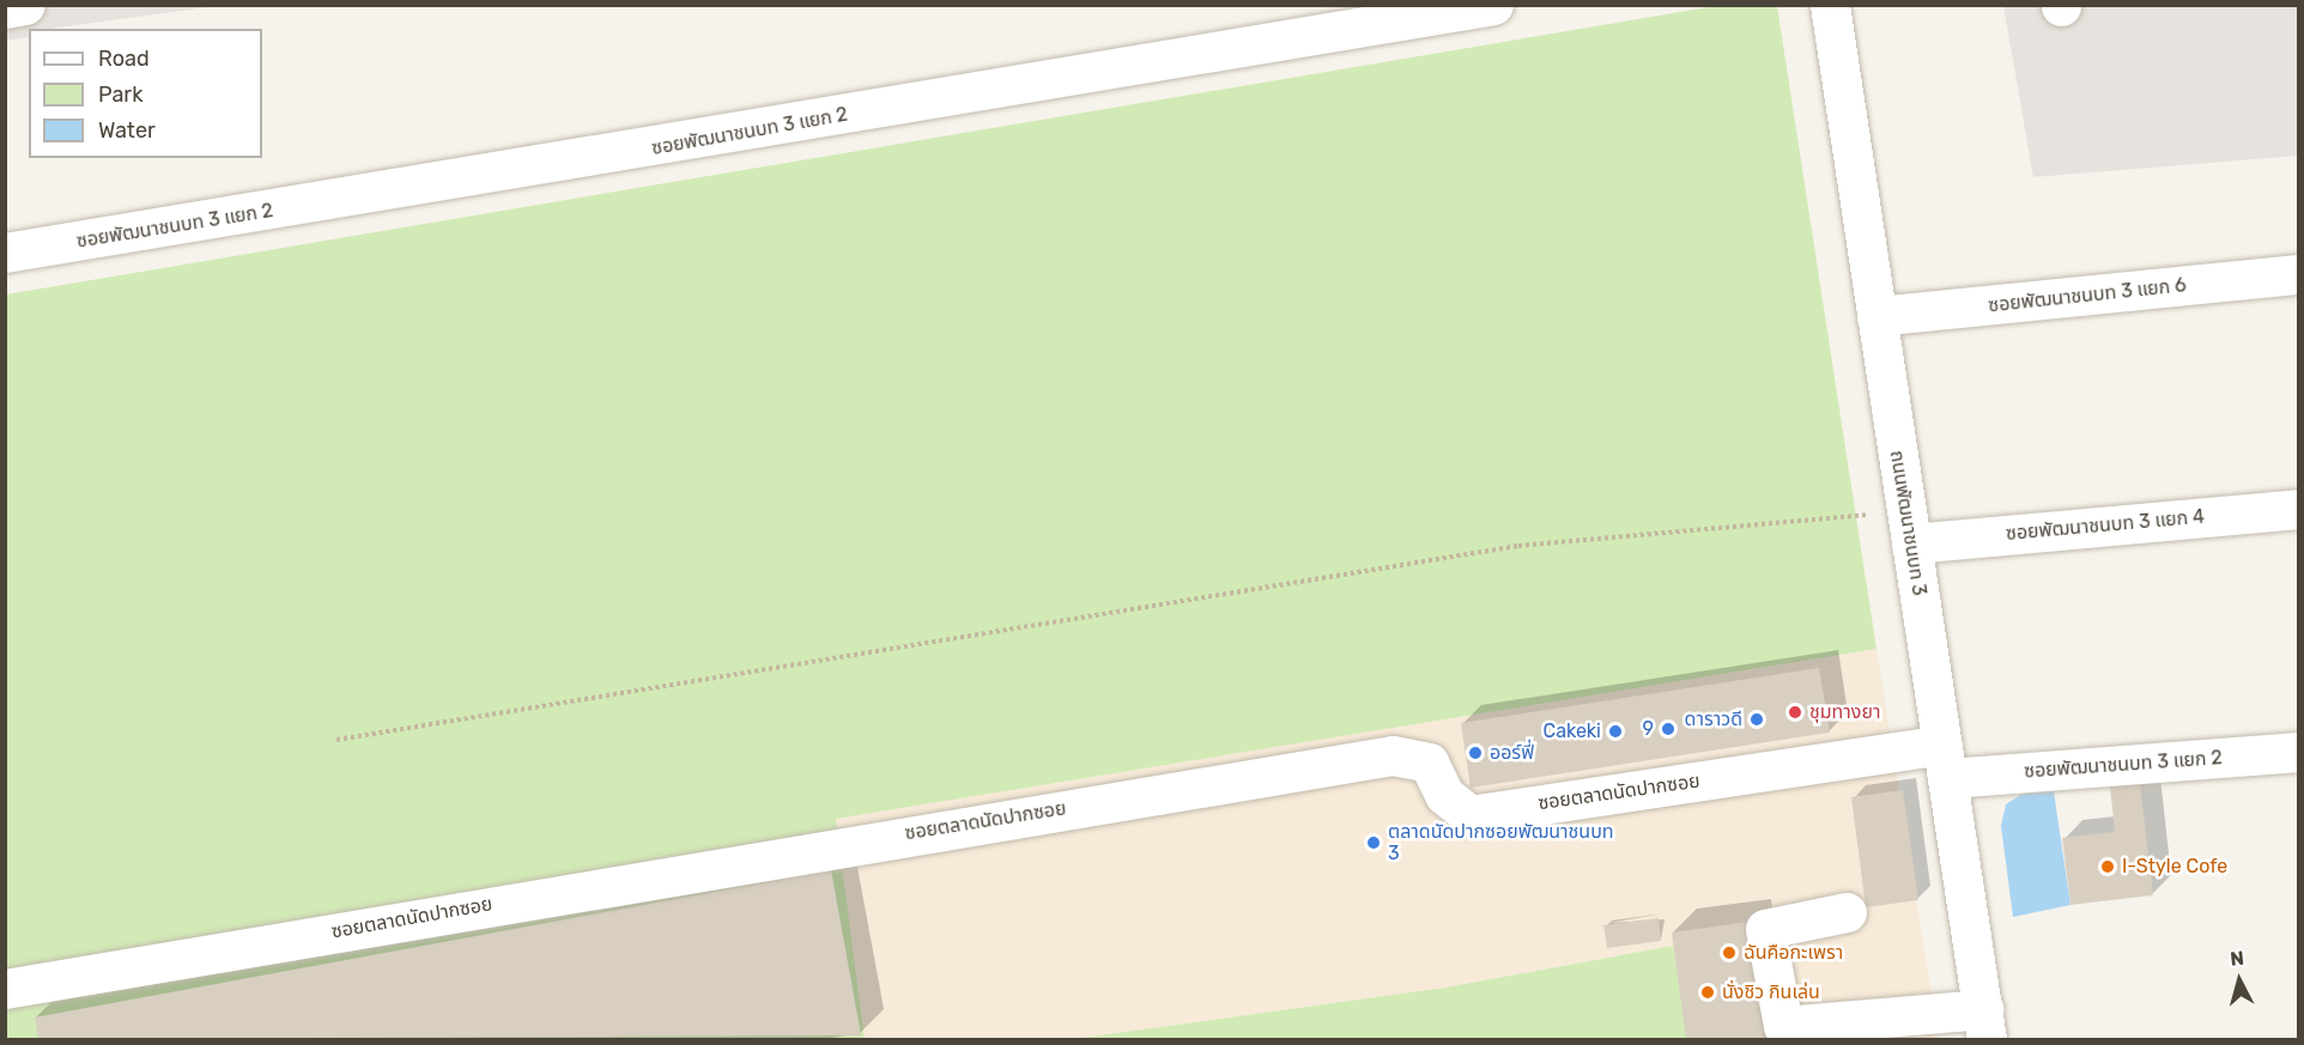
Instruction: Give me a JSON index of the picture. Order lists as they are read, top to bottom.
{
  "streets": {
    "street": [
      "ซอยพัฒนาชนบท 3 แยก 2",
      "ซอยพัฒนาชนบท 3 แยก 6",
      "ถนนพัฒนาชนบท 3",
      "ซอยพัฒนาชนบท 3 แยก 4",
      "ซอยตลาดนัดปากซอย"
    ]
  },
  "crossings": [
    ["ซอยพัฒนาชนบท 3 แยก 2", "ถนนพัฒนาชนบท 3"],
    ["ซอยพัฒนาชนบท 3 แยก 2", "ซอยตลาดนัดปากซอย"],
    ["ซอยพัฒนาชนบท 3 แยก 6", "ถนนพัฒนาชนบท 3"],
    ["ถนนพัฒนาชนบท 3", "ซอยพัฒนาชนบท 3 แยก 4"],
    ["ถนนพัฒนาชนบท 3", "ซอยตลาดนัดปากซอย"]
  ],
  "places": [
    "ชุมทางยา",
    "ดาราวดี",
    "9",
    "Cakeki",
    "ออร์ฟี่",
    "ตลาดนัดปากซอยพัฒนาชนบท 3",
    "I-Style Cofe",
    "ฉันคือกะเพรา",
    "นั่งชิว กินเล่น"
  ],
  "legend": ["Road", "Park", "Water"],
  "north": "top"
}
